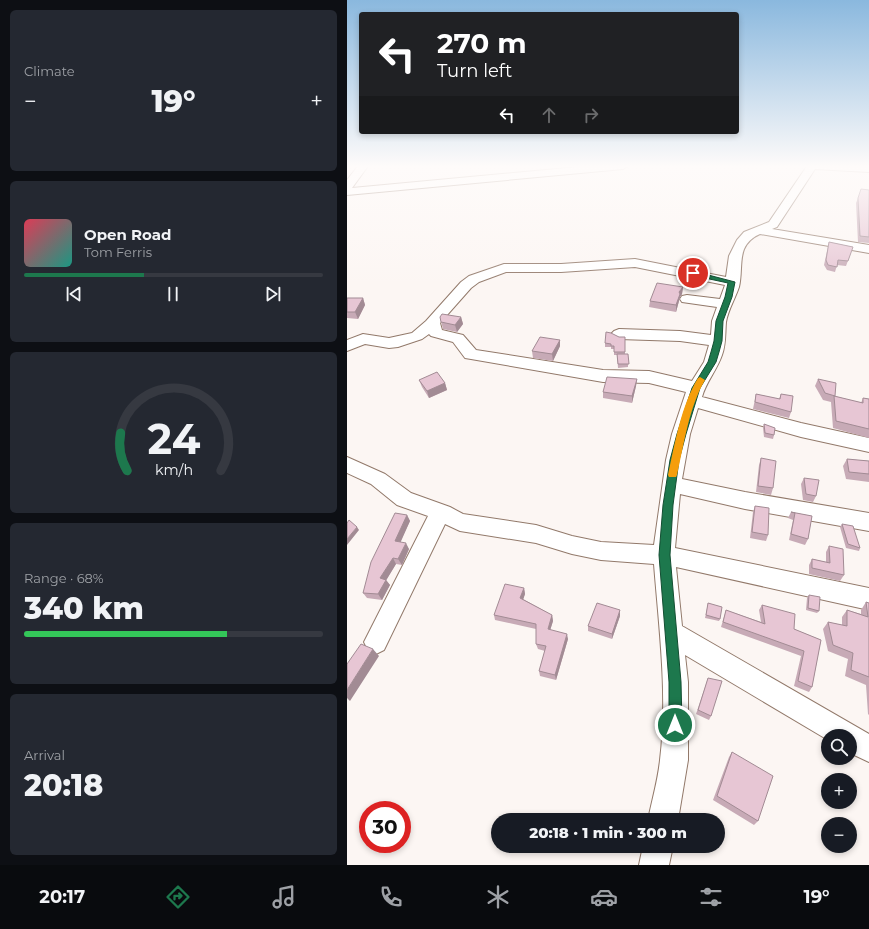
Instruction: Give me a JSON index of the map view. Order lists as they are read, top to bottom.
{
  "page": {
    "tile": [
      "Climate",
      ["Range · 68%", "340 km"],
      ["Arrival", "20:18"]
    ],
    "turn": ["270 m", "Turn left"],
    "heat": ["−", "19°", "+"],
    "song": ["Open Road", "Tom Ferris"],
    "map_buttons": ["+", "−"],
    "limit": "30",
    "trip": "20:18 · 1 min · 300 m",
    "tabs": ["20:17", "19°"],
    "gauge": ["24", "km/h"]
  }
}
